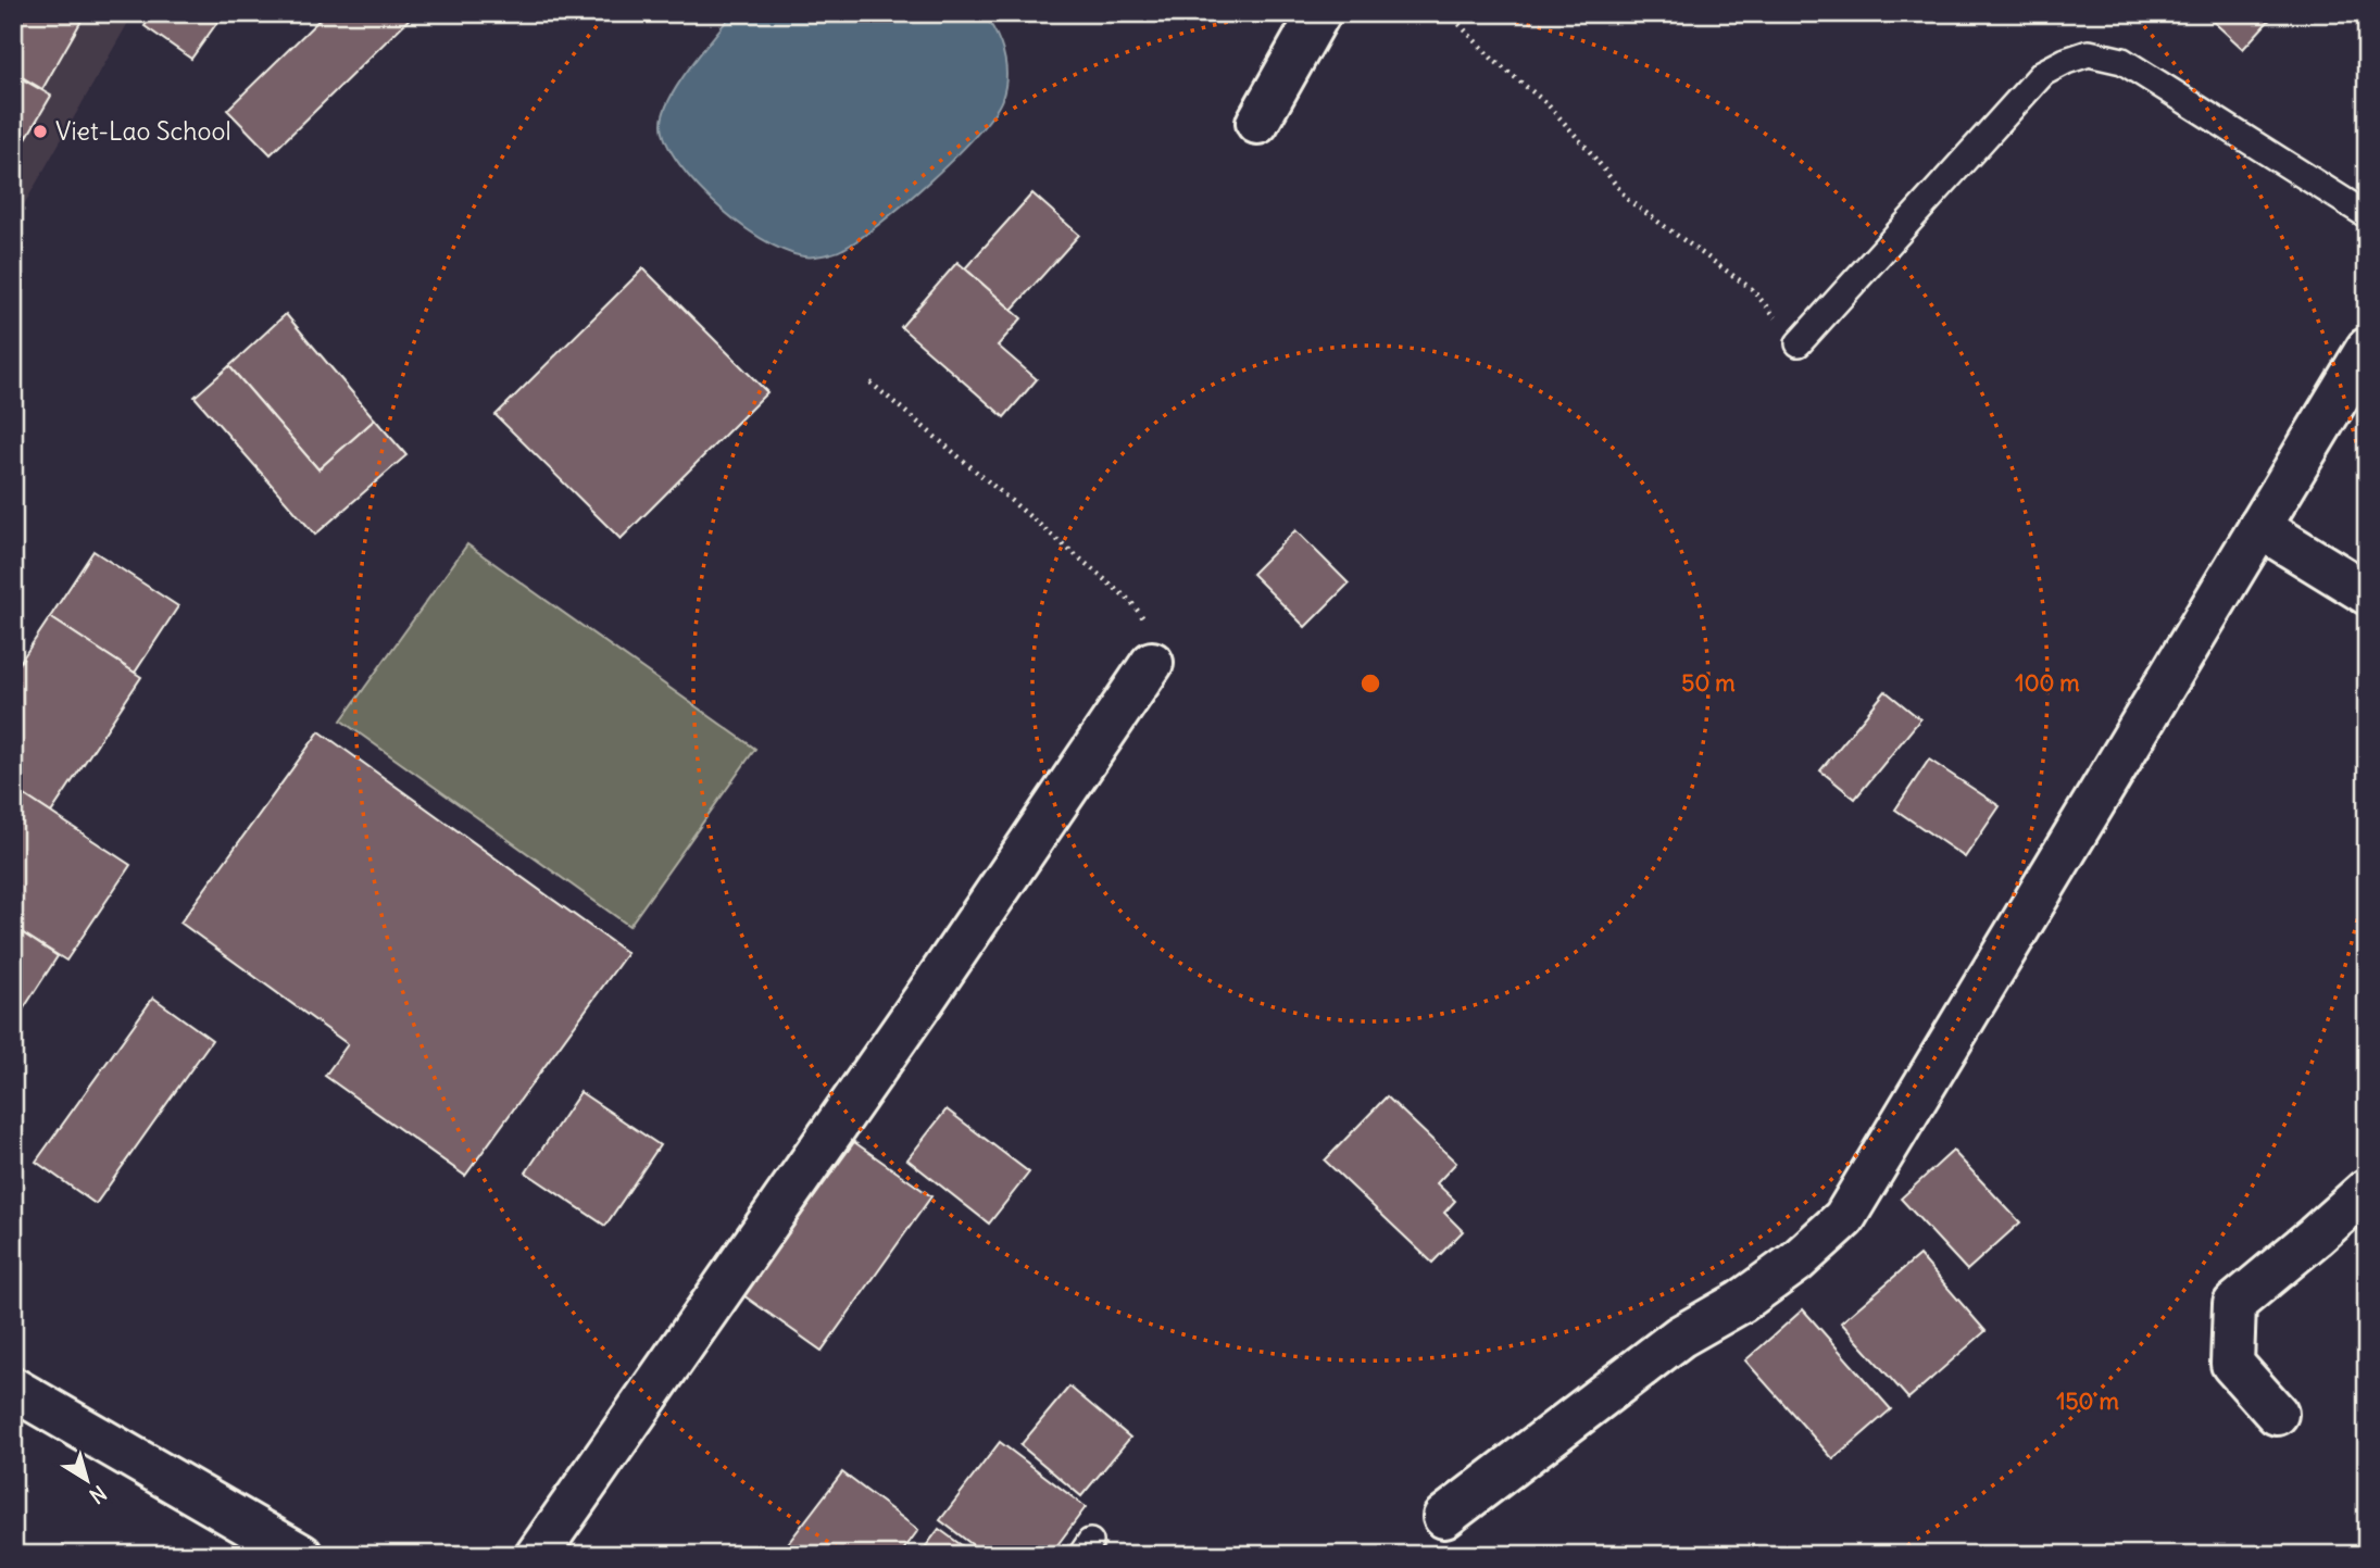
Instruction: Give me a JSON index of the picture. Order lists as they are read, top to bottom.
{
  "places": ["Viet-Lao School"],
  "north": "bottom right",
  "rings": ["50 m", "100 m", "150 m"]
}
